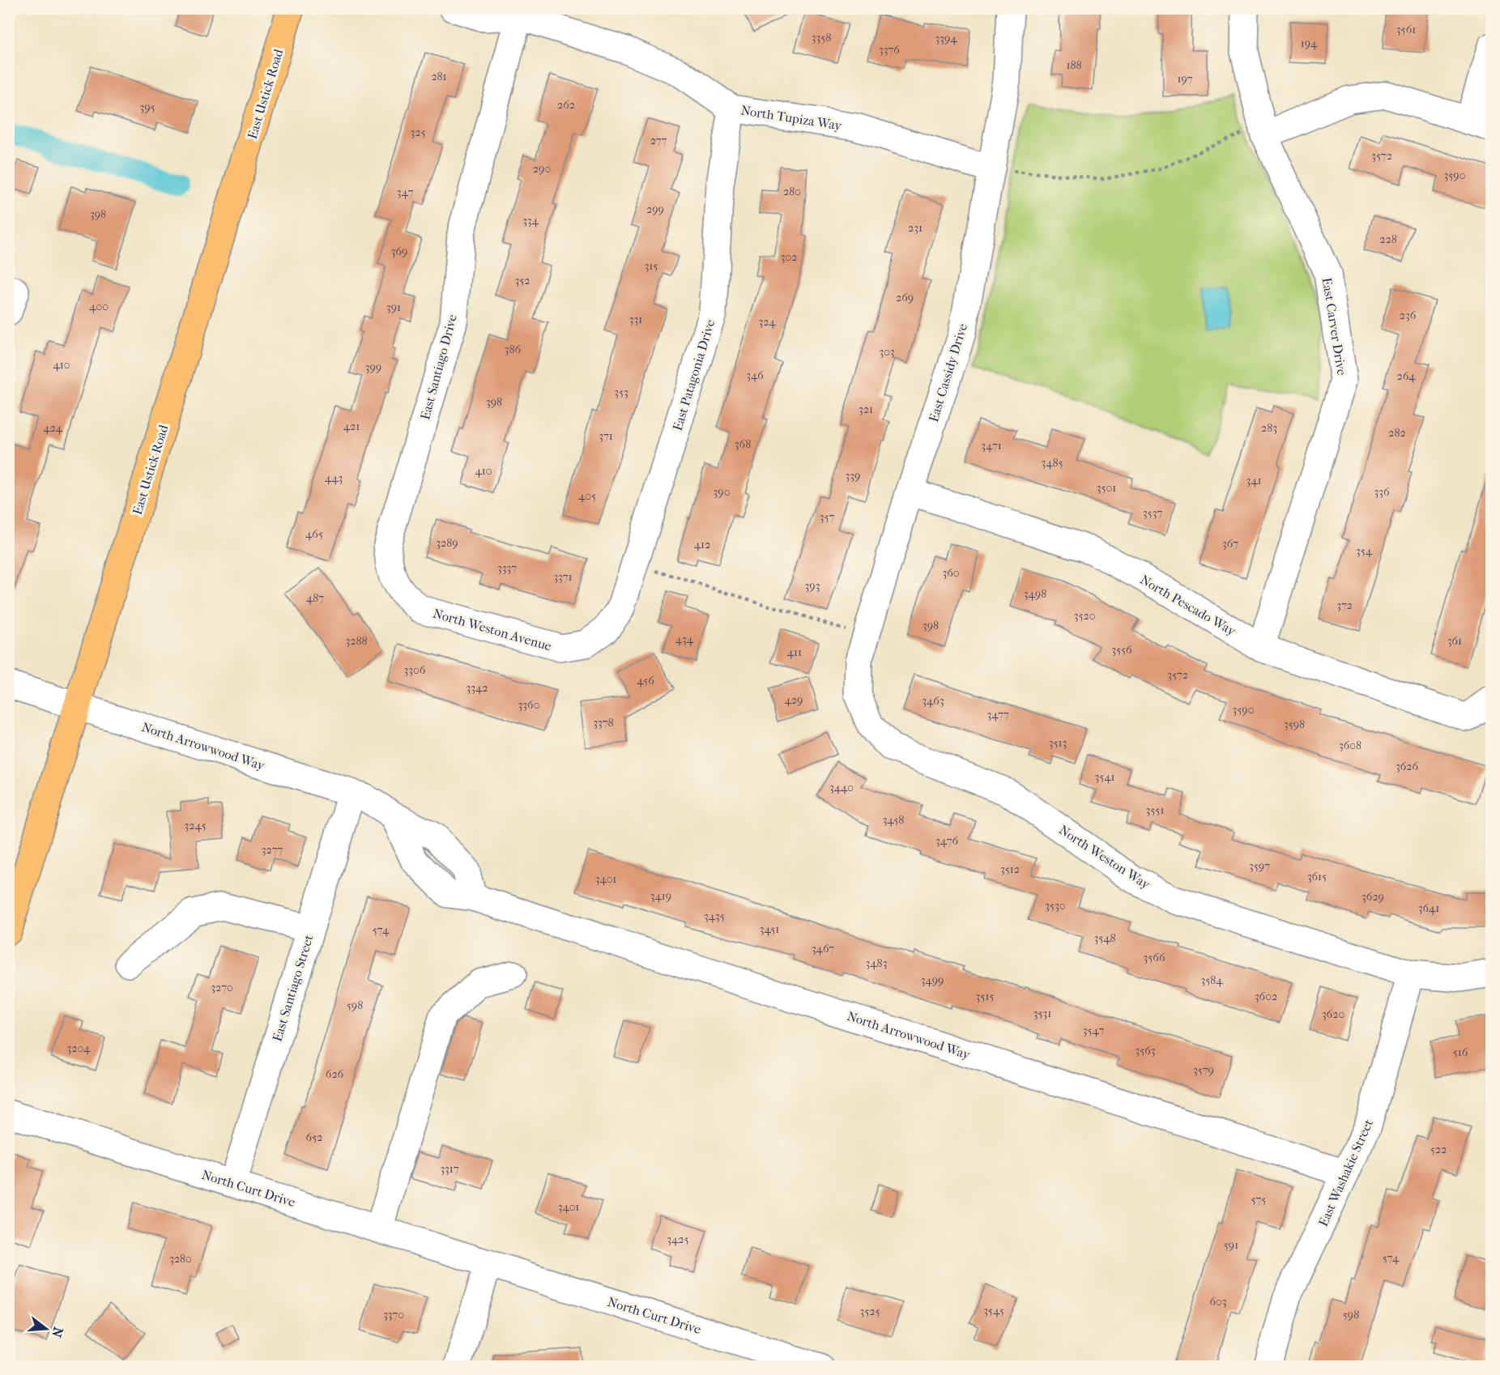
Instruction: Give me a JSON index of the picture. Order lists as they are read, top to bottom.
{
  "streets": {
    "main road": ["East Ustick Road"],
    "street": [
      "North Tupiza Way",
      "East Carver Drive",
      "East Santiago Drive",
      "East Cassidy Drive",
      "East Patagonia Drive",
      "North Pescado Way",
      "North Weston Avenue",
      "North Arrowwood Way",
      "North Weston Way",
      "East Santiago Street",
      "East Washakie Street",
      "North Curt Drive"
    ]
  },
  "crossings": [
    ["East Ustick Road", "North Arrowwood Way"],
    ["North Tupiza Way", "East Santiago Drive"],
    ["North Tupiza Way", "East Cassidy Drive"],
    ["North Tupiza Way", "East Patagonia Drive"],
    ["East Carver Drive", "North Pescado Way"],
    ["East Santiago Drive", "North Weston Avenue"],
    ["East Cassidy Drive", "North Pescado Way"],
    ["East Cassidy Drive", "North Weston Way"],
    ["East Patagonia Drive", "North Weston Avenue"],
    ["North Arrowwood Way", "East Santiago Street"],
    ["North Arrowwood Way", "East Washakie Street"],
    ["North Weston Way", "East Washakie Street"],
    ["East Santiago Street", "North Curt Drive"]
  ],
  "house_numbers": [
    "3561",
    "3358",
    "3394",
    "194",
    "3376",
    "188",
    "281",
    "197",
    "262",
    "395",
    "325",
    "277",
    "3572",
    "290",
    "3590",
    "280",
    "347",
    "299",
    "398",
    "334",
    "231",
    "228",
    "369",
    "302",
    "315",
    "352",
    "269",
    "400",
    "391",
    "236",
    "331",
    "324",
    "386",
    "303",
    "410",
    "399",
    "346",
    "264",
    "353",
    "398",
    "321",
    "421",
    "424",
    "283",
    "282",
    "371",
    "368",
    "3471",
    "3485",
    "410",
    "339",
    "443",
    "341",
    "3501",
    "390",
    "336",
    "405",
    "3537",
    "357",
    "465",
    "3289",
    "367",
    "412",
    "354",
    "3337",
    "360",
    "3371",
    "393",
    "3498",
    "487",
    "372",
    "3520",
    "398",
    "434",
    "3288",
    "361",
    "3556",
    "411",
    "3306",
    "3572",
    "456",
    "3342",
    "429",
    "3463",
    "3360",
    "3590",
    "3477",
    "3378",
    "3598",
    "3513",
    "3608",
    "3626",
    "3541",
    "3440",
    "3551",
    "3458",
    "3245",
    "3476",
    "3277",
    "3597",
    "3512",
    "3615",
    "3401",
    "3419",
    "3629",
    "3530",
    "3641",
    "3435",
    "3451",
    "574",
    "3548",
    "3467",
    "3566",
    "3483",
    "3499",
    "3584",
    "3270",
    "3515",
    "3602",
    "598",
    "3531",
    "3620",
    "3547",
    "3204",
    "3563",
    "516",
    "3579",
    "626",
    "652",
    "522",
    "3317",
    "575",
    "3401",
    "3425",
    "591",
    "574",
    "3280",
    "603",
    "3545",
    "3525",
    "3370",
    "598"
  ],
  "north": "right"
}
